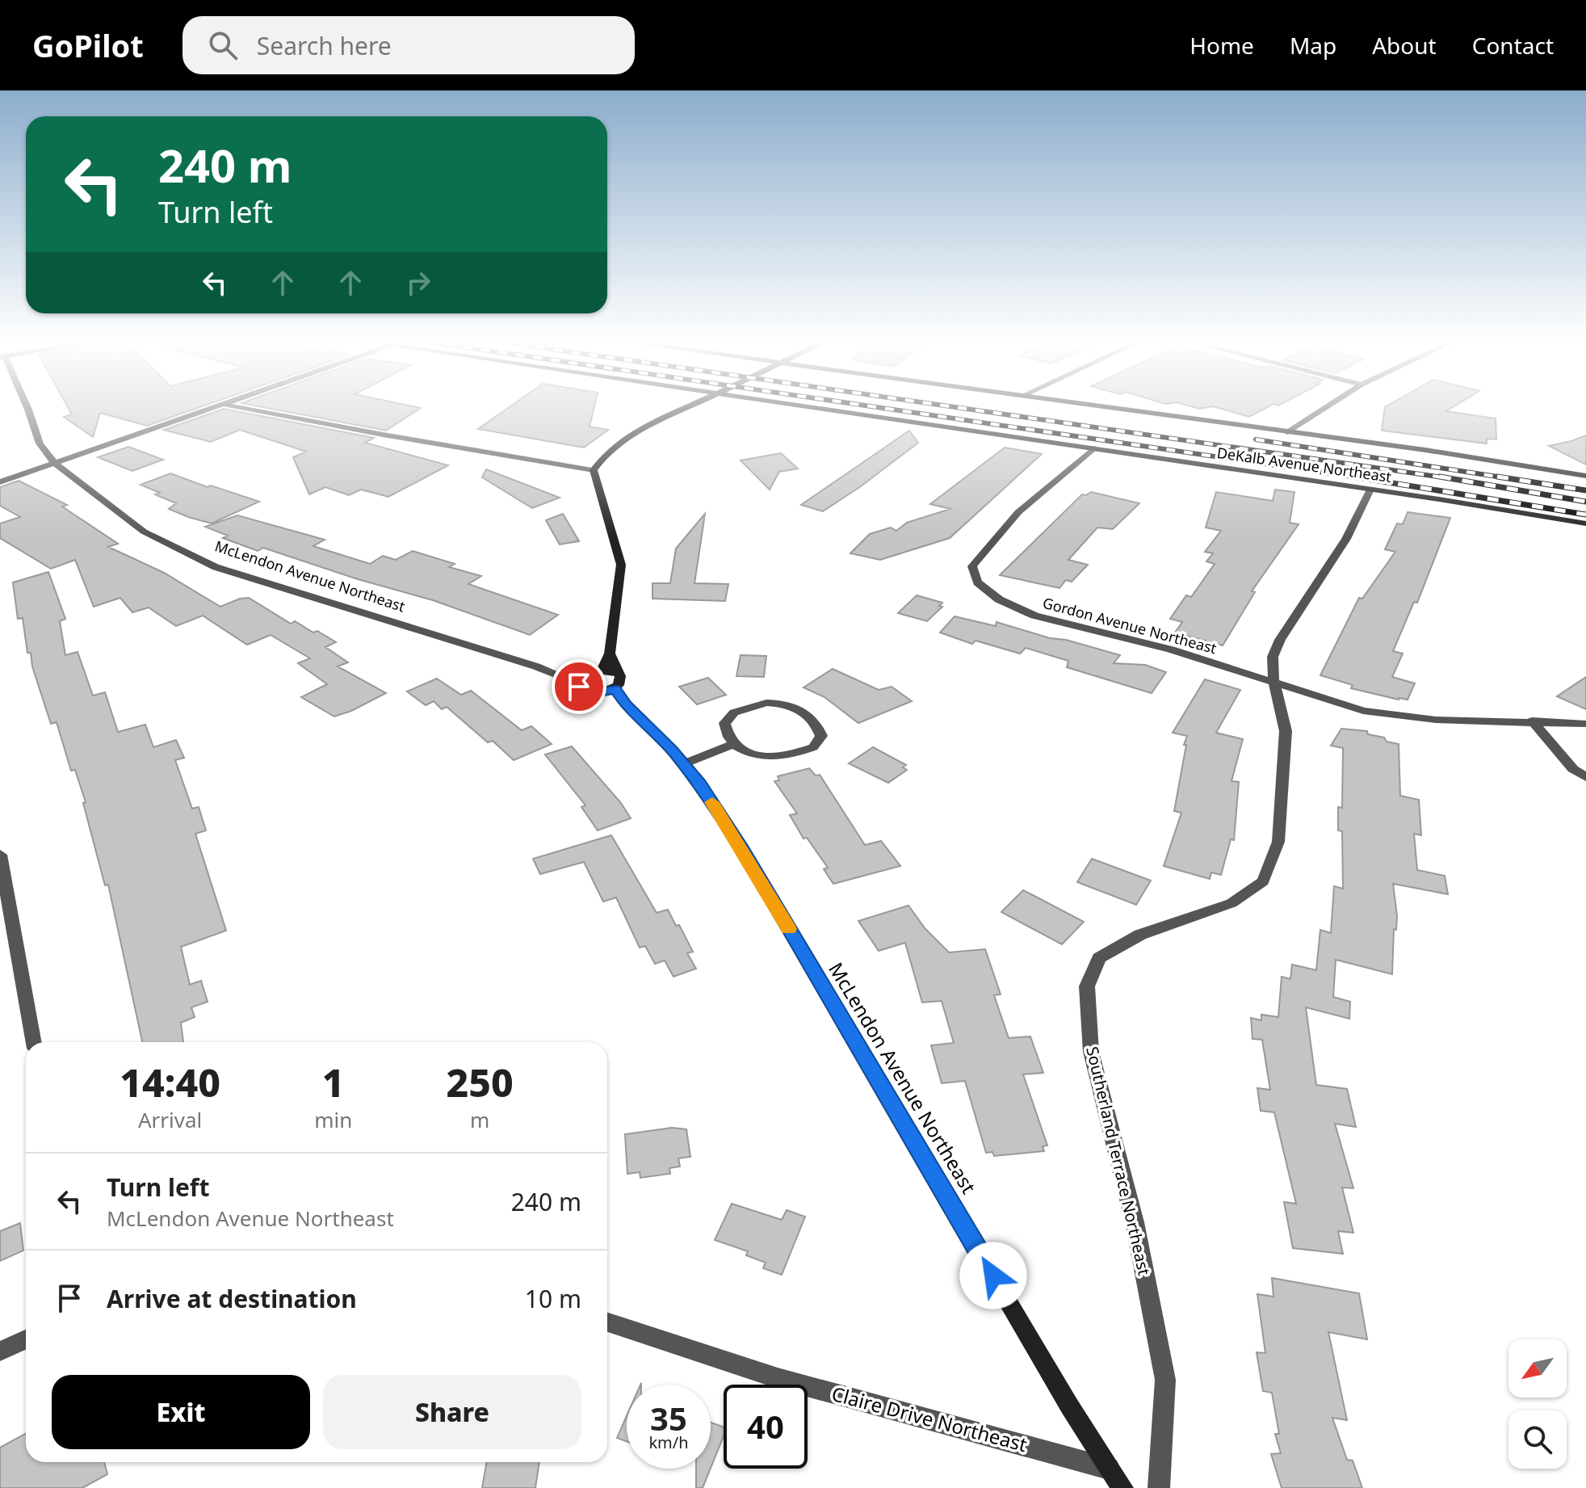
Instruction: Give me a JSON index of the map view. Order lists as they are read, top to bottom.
{
  "streets": {
    "street": [
      "DeKalb Avenue Northeast",
      "McLendon Avenue Northeast",
      "Gordon Avenue Northeast",
      "Southerland Terrace Northeast",
      "Claire Drive Northeast"
    ]
  },
  "crossings": [
    ["DeKalb Avenue Northeast", "Gordon Avenue Northeast"],
    ["DeKalb Avenue Northeast", "Southerland Terrace Northeast"],
    ["McLendon Avenue Northeast", "Claire Drive Northeast"],
    ["Gordon Avenue Northeast", "Southerland Terrace Northeast"]
  ],
  "north": "bottom left",
  "page": {
    "header": "GoPilot",
    "search": "Search here",
    "nav": [
      "Home",
      "Map",
      "About",
      "Contact"
    ],
    "turn": ["240 m", "Turn left"],
    "eta": [
      "14:40",
      "Arrival",
      "1",
      "min",
      "250",
      "m"
    ],
    "list": [
      {
        "name": "Turn left",
        "note": "McLendon Avenue Northeast",
        "value": "240 m"
      },
      {
        "name": "Arrive at destination",
        "value": "10 m"
      }
    ],
    "buttons": ["Exit", "Share"],
    "speed": "35 km/h",
    "limit": "40"
  }
}
